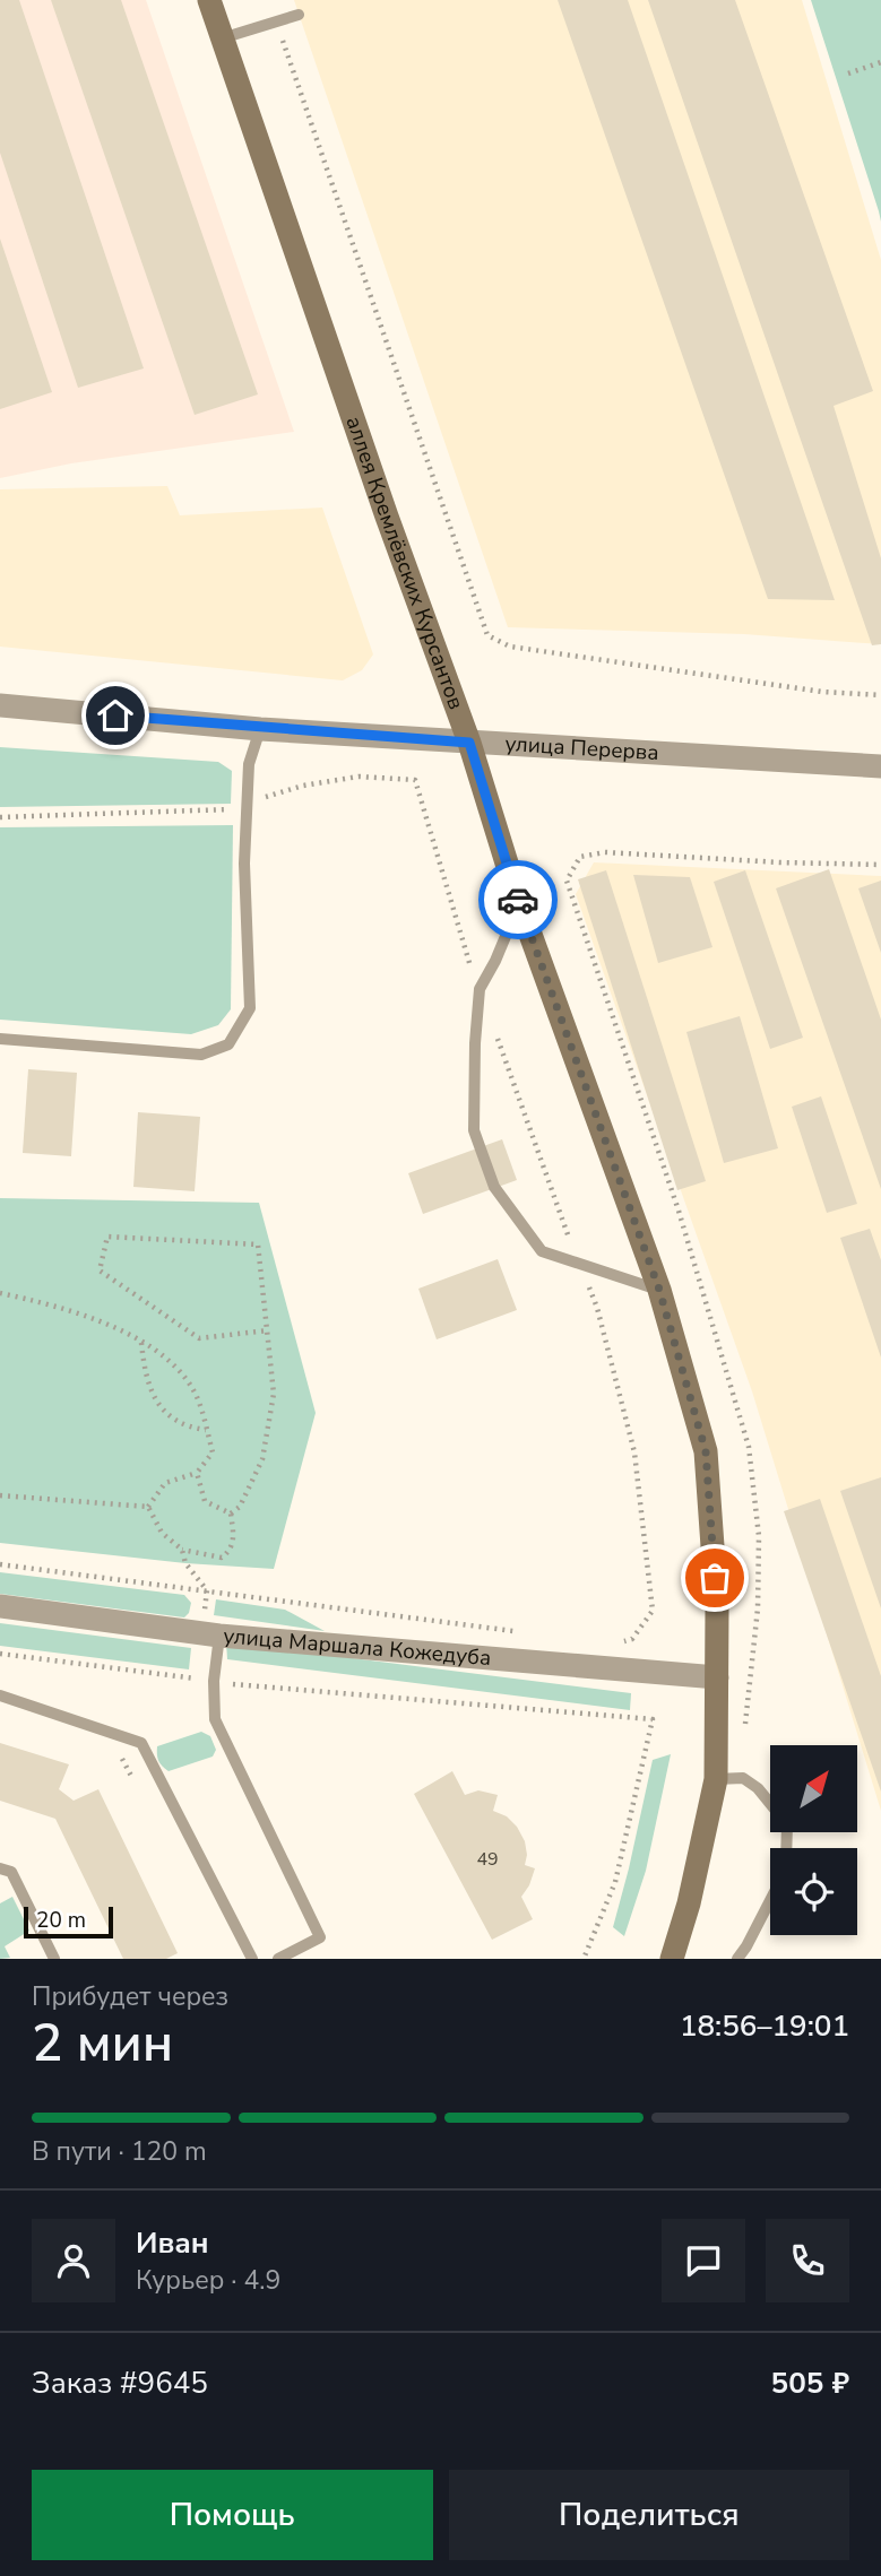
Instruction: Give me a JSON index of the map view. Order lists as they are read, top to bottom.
{
  "streets": {
    "main road": ["аллея Кремлёвских Курсантов"],
    "street": ["улица Перерва", "улица Маршала Кожедуба"]
  },
  "crossings": [
    ["аллея Кремлёвских Курсантов", "улица Перерва"],
    ["аллея Кремлёвских Курсантов", "улица Маршала Кожедуба"]
  ],
  "house_numbers": ["49"],
  "scale_bar": "20 m",
  "north": "top right",
  "page": {
    "scale": "20 m",
    "heading": ["2 мин", "Прибудет через", "18:56–19:01"],
    "panel": [
      "Иван",
      "Курьер · 4.9",
      "Заказ #9645",
      "505 ₽"
    ],
    "bar": "В пути · 120 m",
    "buttons": ["Помощь", "Поделиться"]
  }
}
